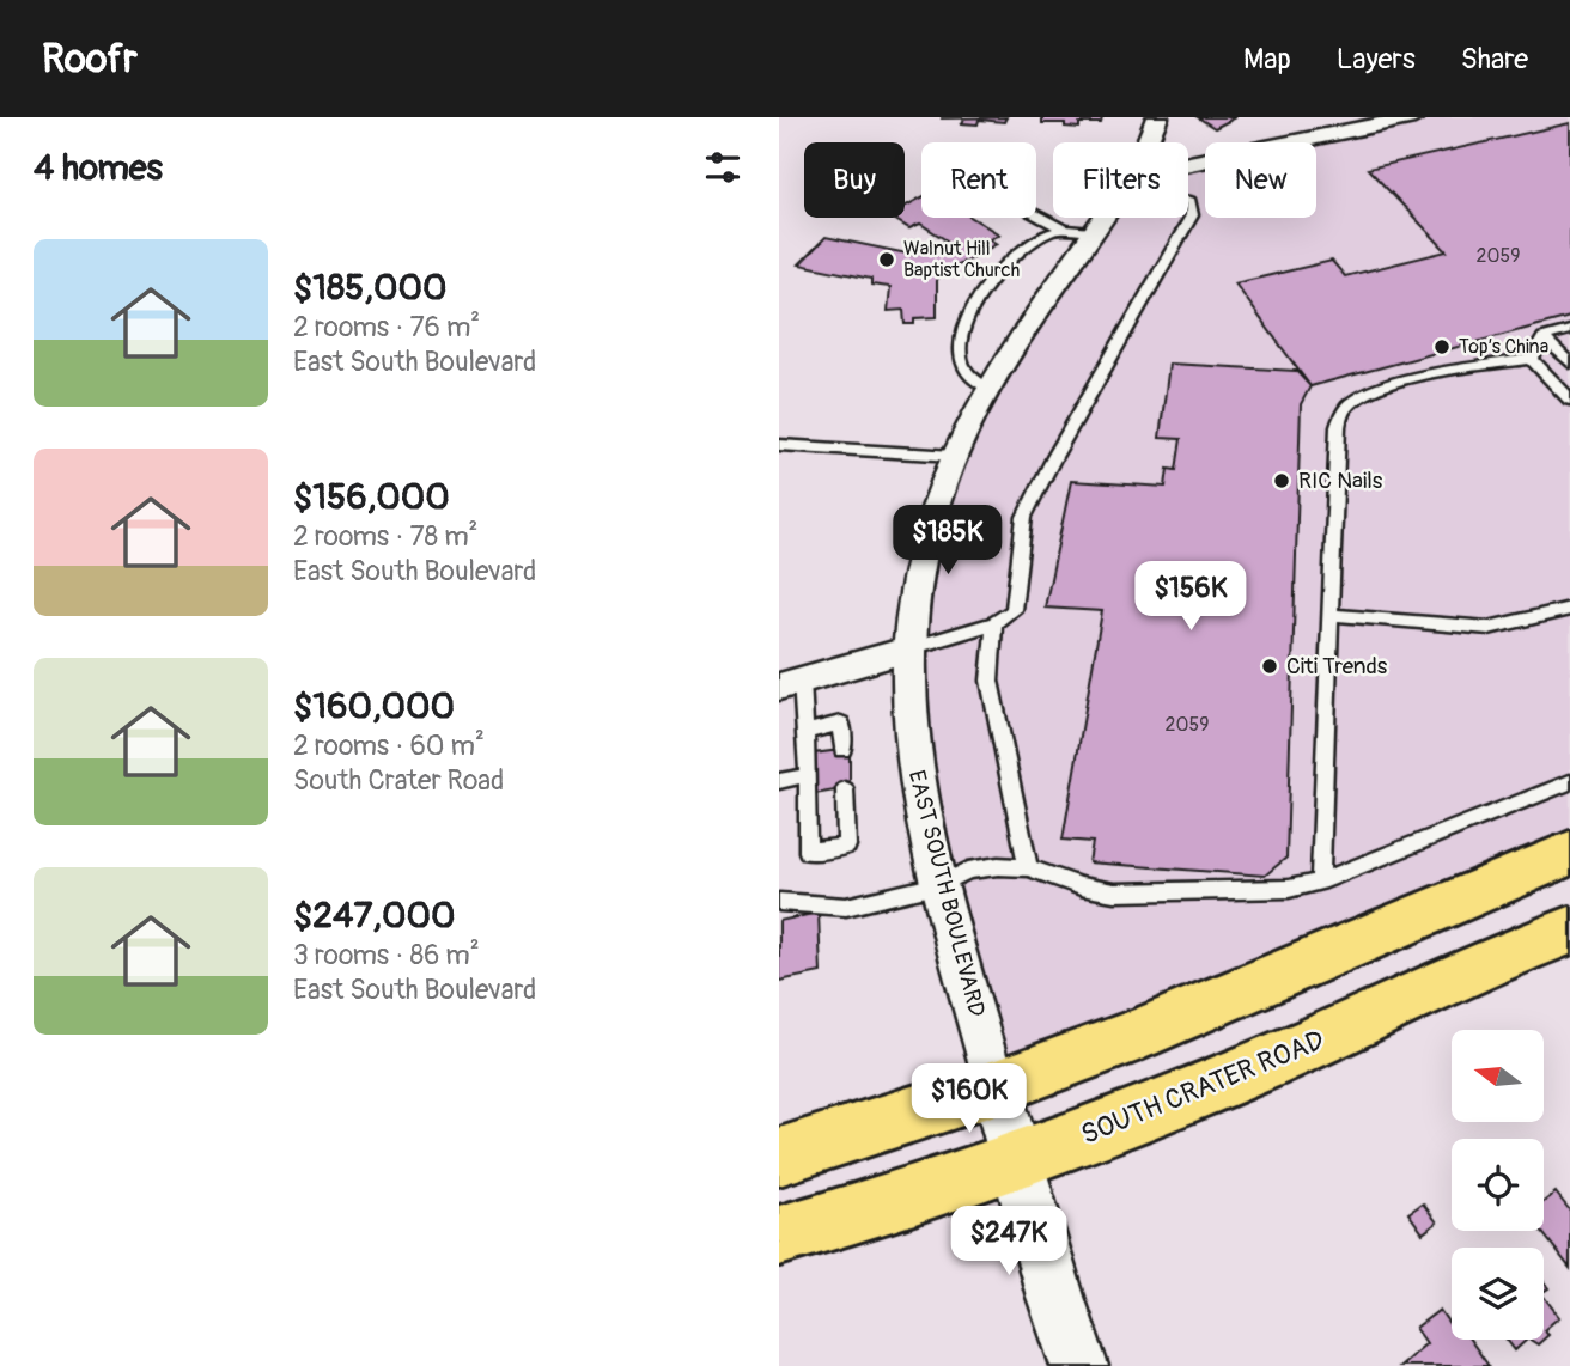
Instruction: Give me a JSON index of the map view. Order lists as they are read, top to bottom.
{
  "streets": {
    "main road": ["SOUTH CRATER ROAD"],
    "street": ["EAST SOUTH BOULEVARD"]
  },
  "crossings": [
    ["EAST SOUTH BOULEVARD", "SOUTH CRATER ROAD"]
  ],
  "places": [
    "Walnut Hill Baptist Church",
    "Top’s China",
    "RIC Nails",
    "Citi Trends"
  ],
  "house_numbers": ["2059", "2059"],
  "north": "left",
  "page": {
    "header": "Roofr",
    "nav": ["Map", "Layers", "Share"],
    "heading": "4 homes",
    "chip": [
      "Buy",
      "Rent",
      "Filters",
      "New"
    ],
    "list": [
      {
        "name": "$185,000",
        "note": "2 rooms · 76 m² · East South Boulevard"
      },
      {
        "name": "$156,000",
        "note": "2 rooms · 78 m² · East South Boulevard"
      },
      {
        "name": "$160,000",
        "note": "2 rooms · 60 m² · South Crater Road"
      },
      {
        "name": "$247,000",
        "note": "3 rooms · 86 m² · East South Boulevard"
      }
    ],
    "price": [
      "$185K",
      "$156K",
      "$160K",
      "$247K"
    ]
  }
}
